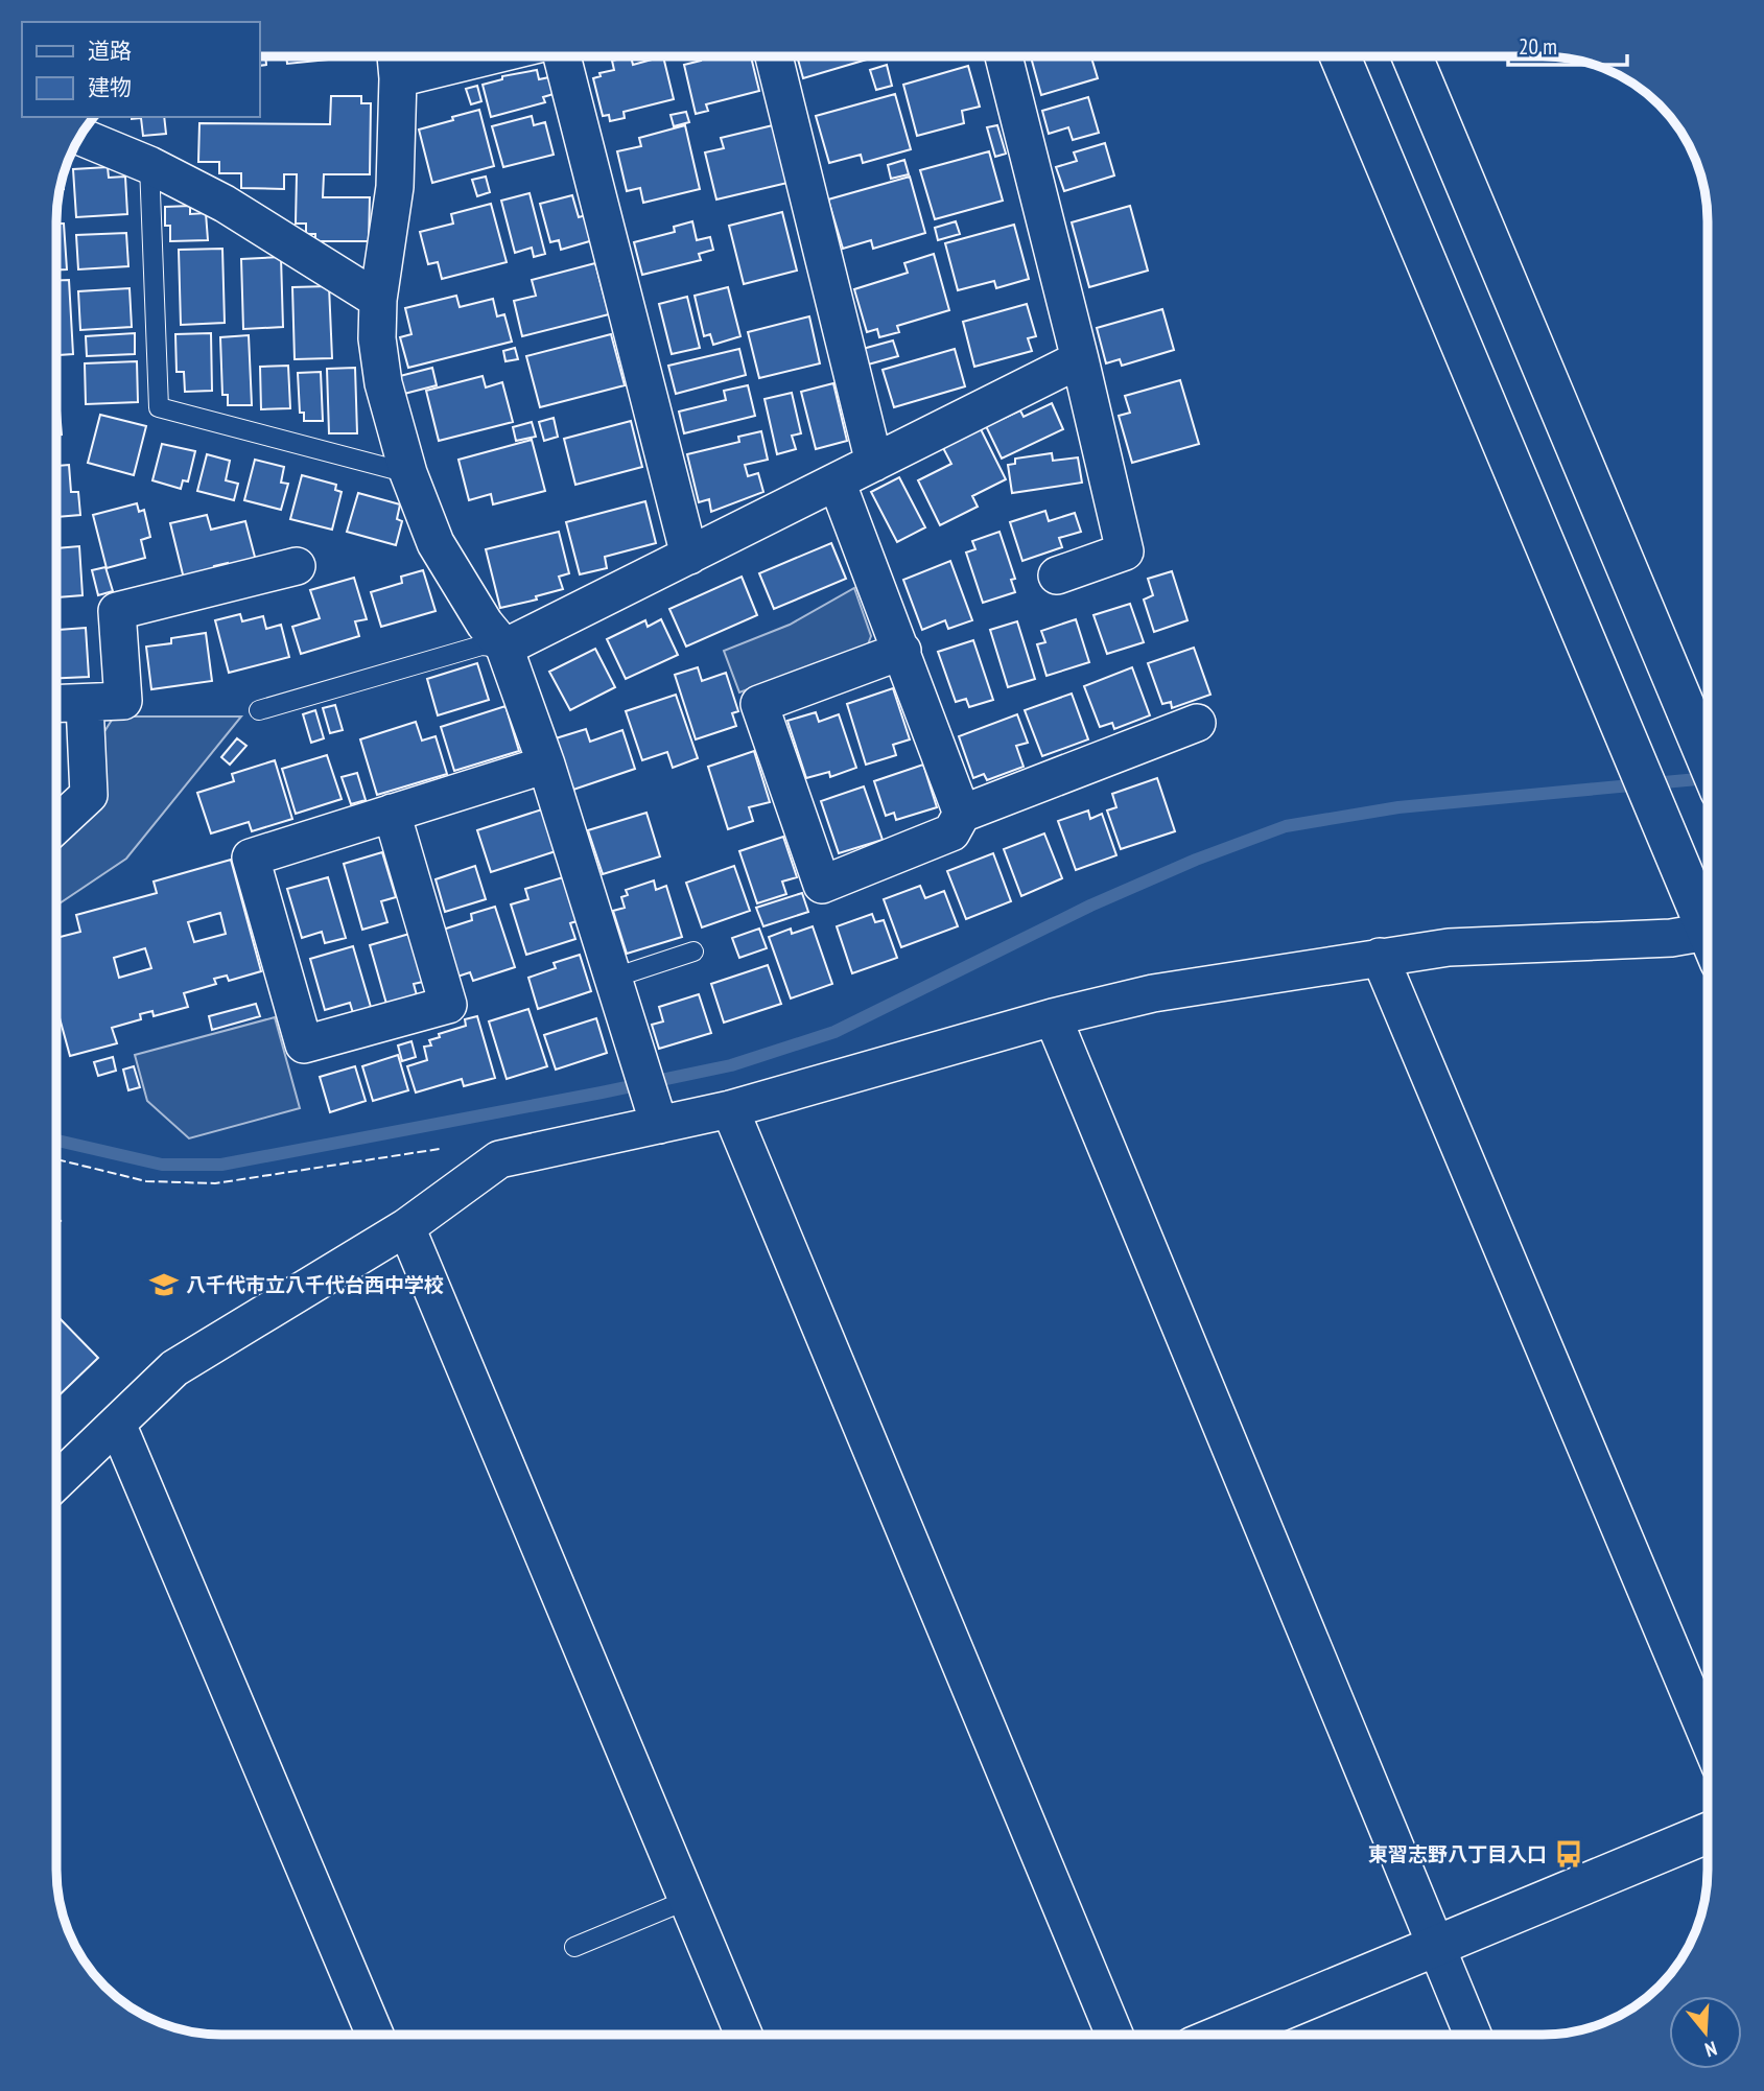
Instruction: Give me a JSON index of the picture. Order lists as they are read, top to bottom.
{
  "places": {
    "school or university": ["八千代市立八千代台西中学校"],
    "bus stop": ["東習志野八丁目入口"]
  },
  "legend": ["道路", "建物"],
  "scale_bar": "20 m",
  "north": "bottom"
}
